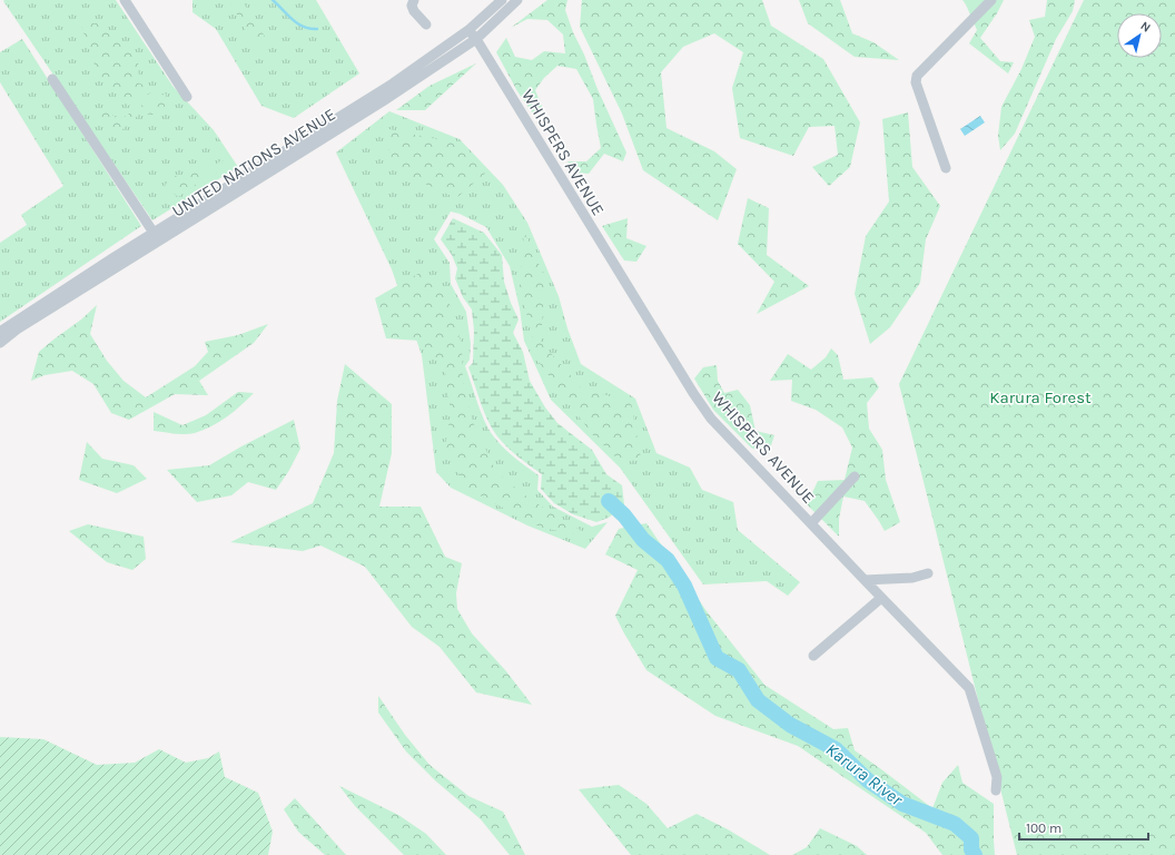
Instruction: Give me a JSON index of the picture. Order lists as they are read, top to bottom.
{
  "streets": {
    "street": ["WHISPERS AVENUE", "UNITED NATIONS AVENUE"]
  },
  "crossings": [
    ["WHISPERS AVENUE", "UNITED NATIONS AVENUE"]
  ],
  "water": ["Karura River"],
  "parks": ["Karura Forest"],
  "scale_bar": "100 m",
  "north": "top right"
}
